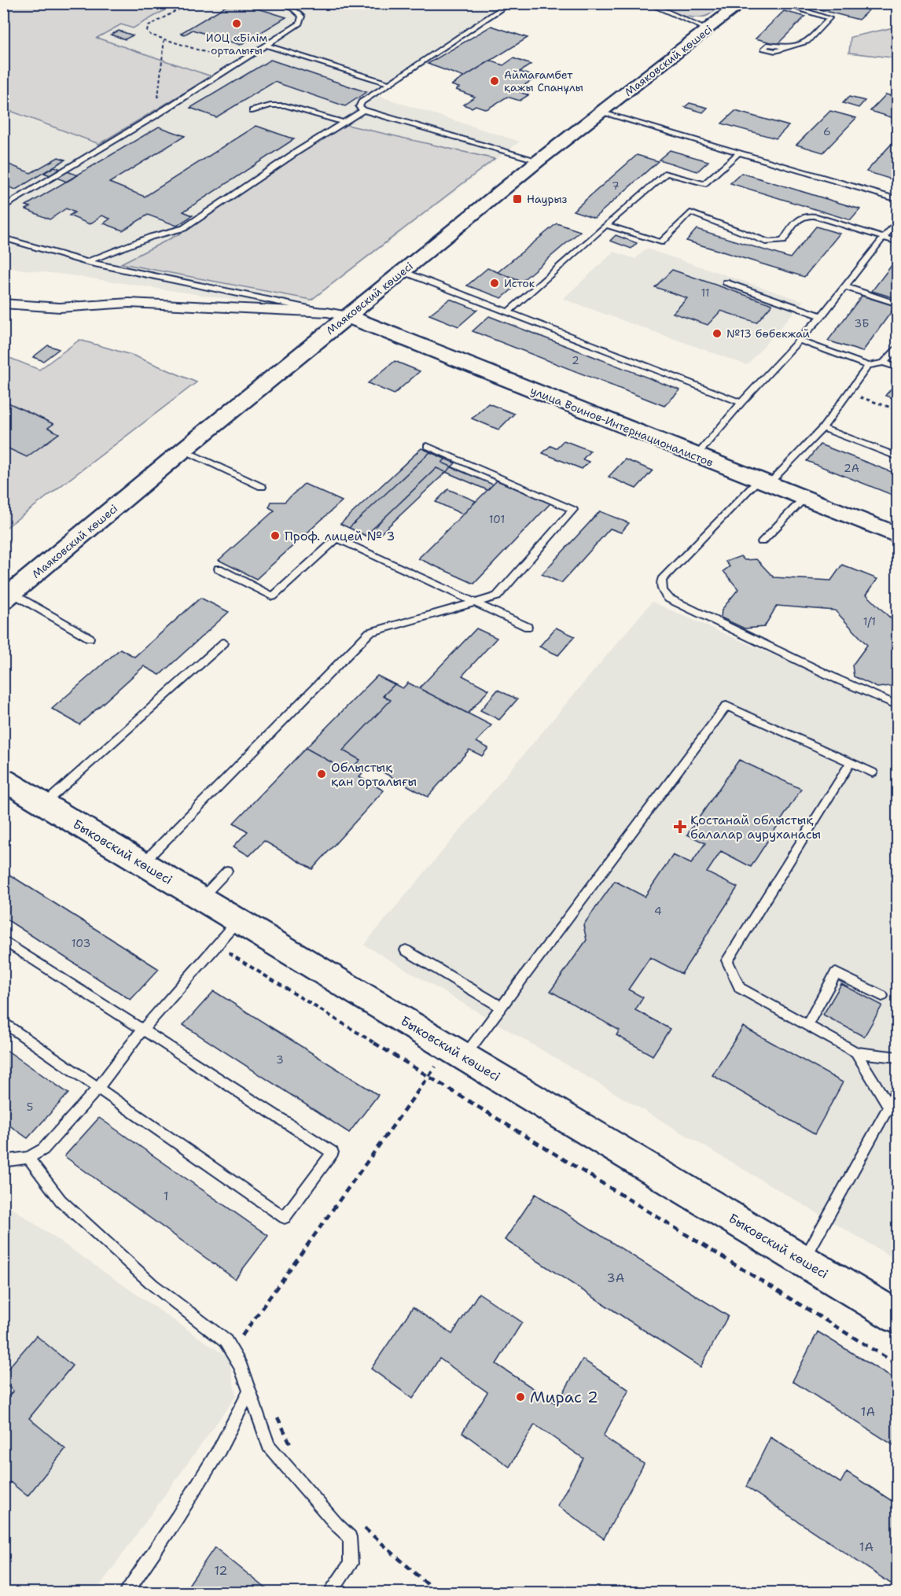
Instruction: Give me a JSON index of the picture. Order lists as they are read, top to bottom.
{
  "streets": {
    "main road": ["Маяковский көшесі", "улица Воинов-Интернационалистов", "Быковский көшесі"]
  },
  "crossings": [
    ["Маяковский көшесі", "улица Воинов-Интернационалистов"]
  ],
  "places": {
    "other": [
      "ИОЦ «Білім орталығы",
      "Аймағамбет қажы Спанұлы",
      "Исток",
      "№13 бөбекжай",
      "Проф. лицей № 3",
      "Облыстық қан орталығы",
      "Мирас 2"
    ],
    "transit": ["Наурыз"],
    "health": ["Қостанай облыстық балалар ауруханасы"]
  },
  "house_numbers": [
    "6",
    "7",
    "11",
    "3Б",
    "2",
    "2А",
    "101",
    "1/1",
    "4",
    "103",
    "3",
    "5",
    "1",
    "3А",
    "1А",
    "1А",
    "12"
  ]
}
